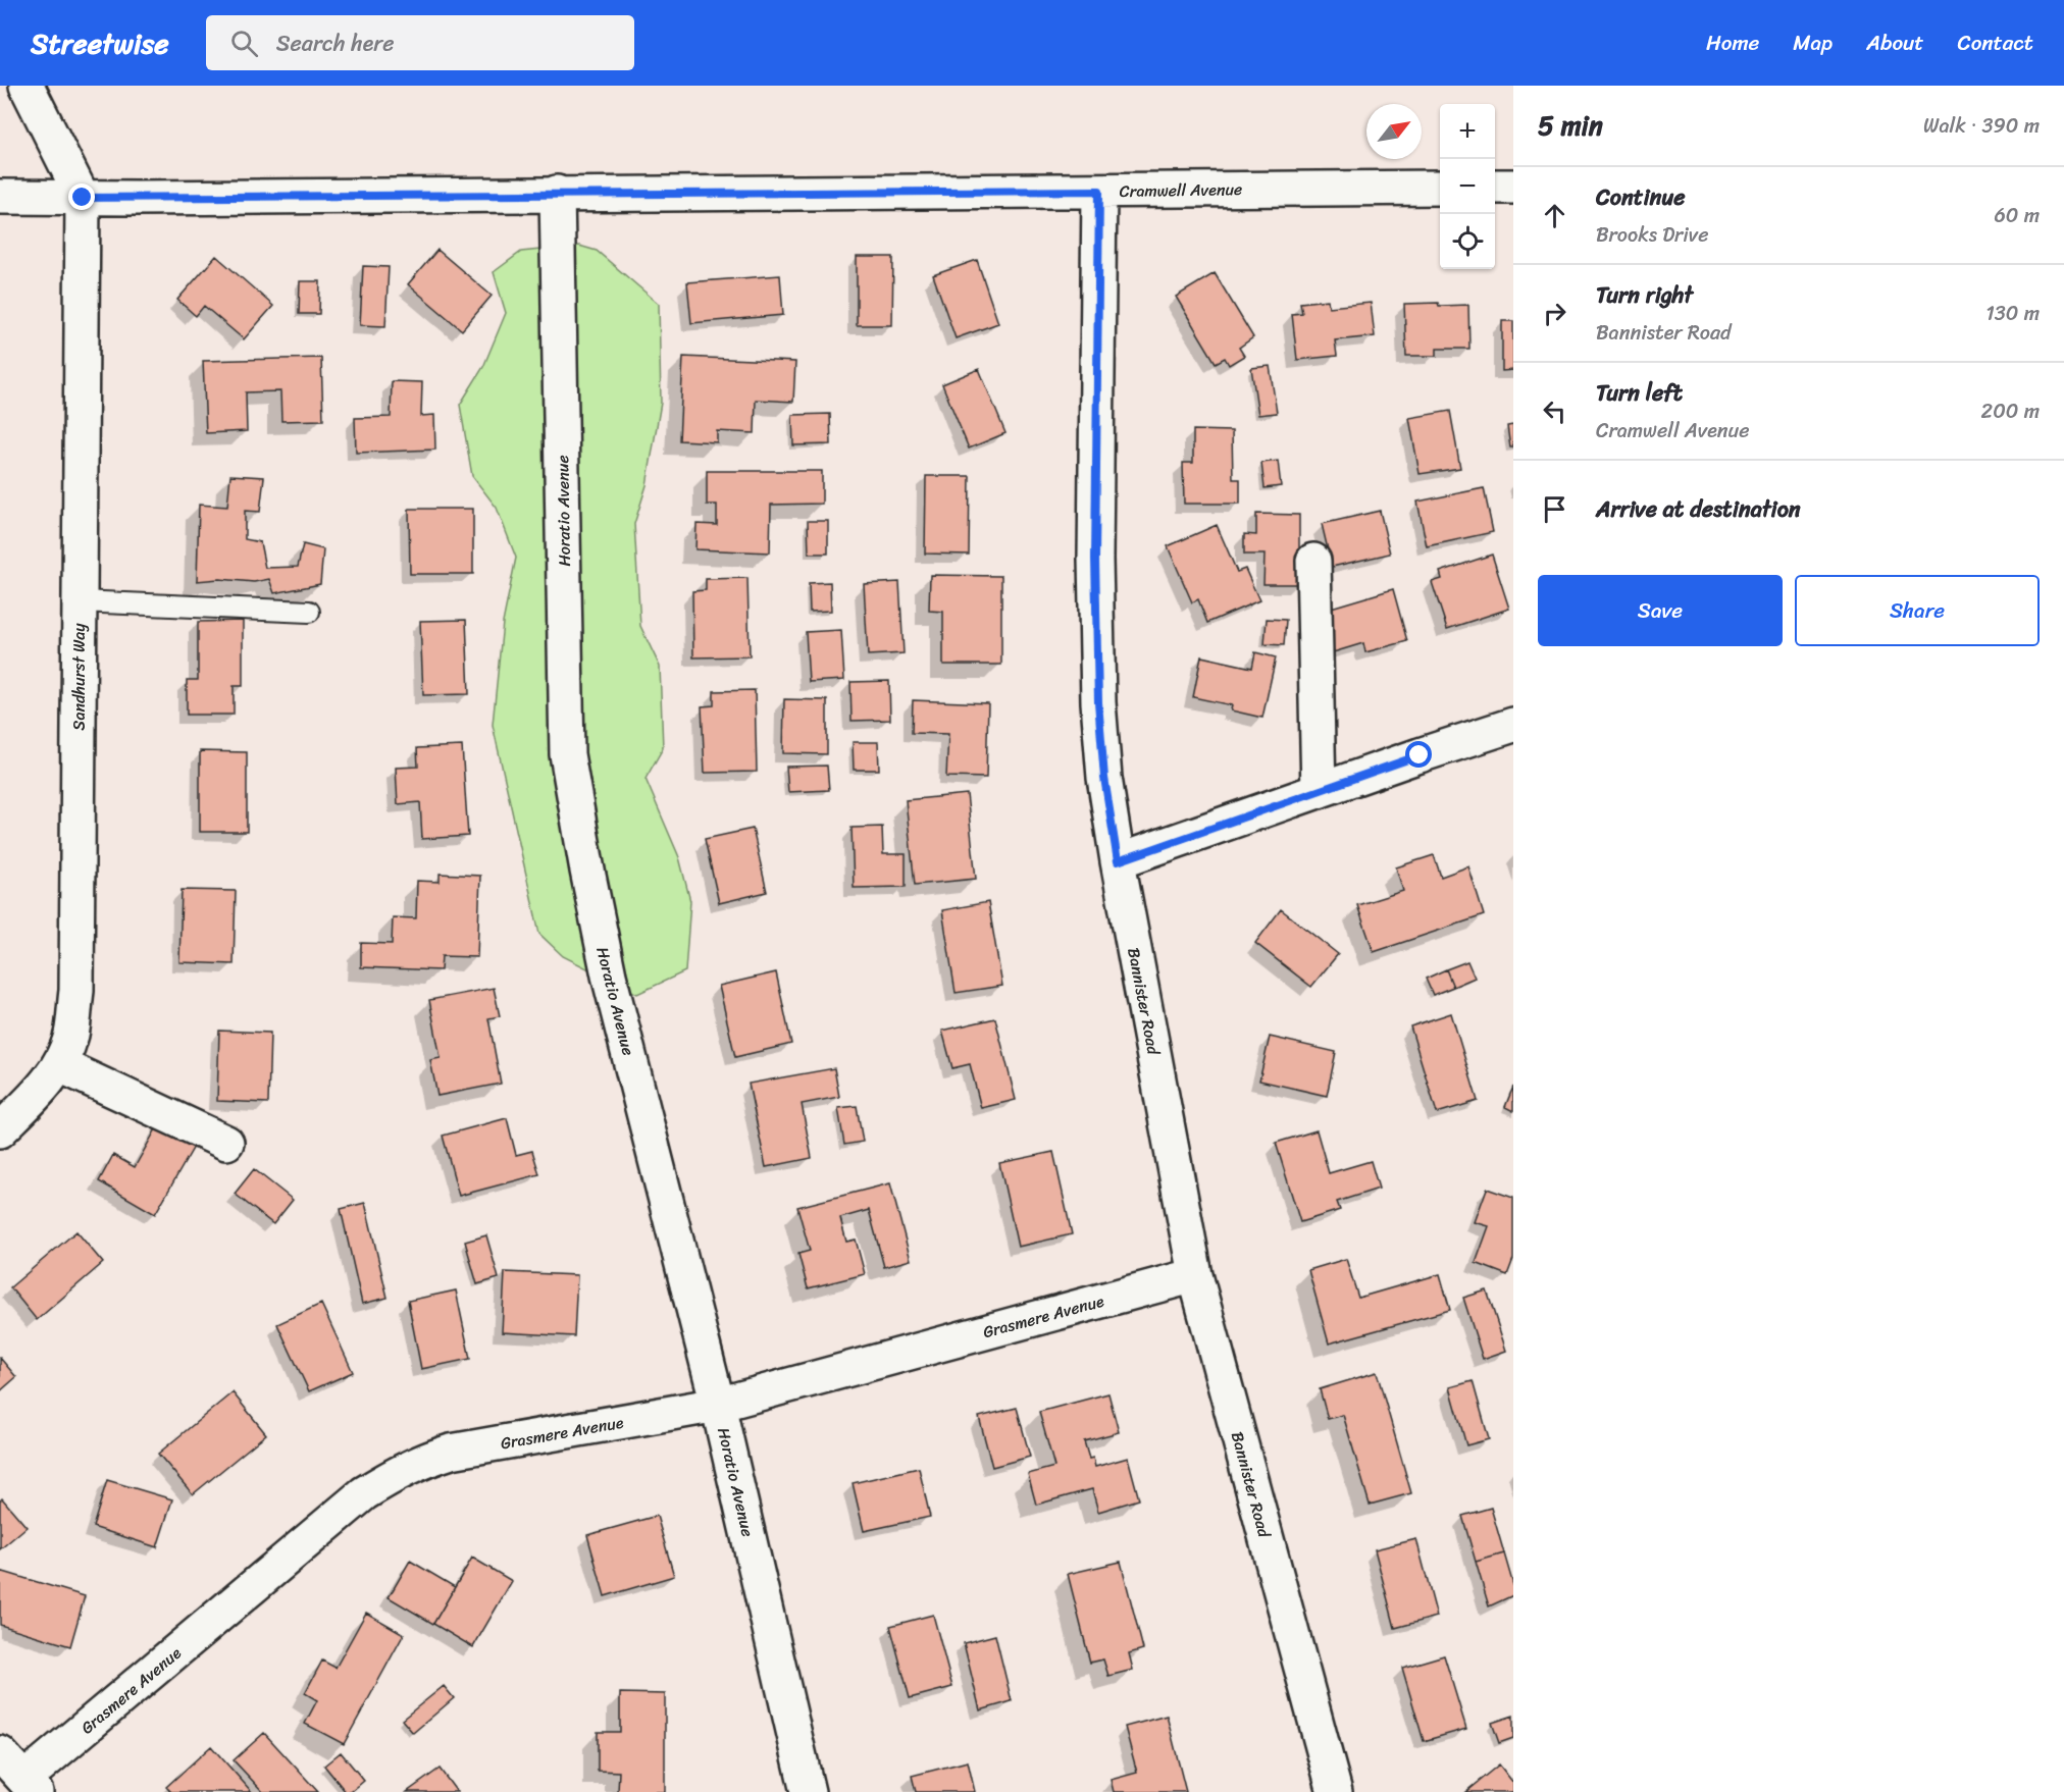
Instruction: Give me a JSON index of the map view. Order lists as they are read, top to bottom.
{
  "streets": {
    "street": [
      "Cramwell Avenue",
      "Horatio Avenue",
      "Sandhurst Way",
      "Bannister Road",
      "Grasmere Avenue"
    ]
  },
  "crossings": [
    ["Cramwell Avenue", "Horatio Avenue"],
    ["Cramwell Avenue", "Sandhurst Way"],
    ["Cramwell Avenue", "Bannister Road"],
    ["Horatio Avenue", "Grasmere Avenue"],
    ["Bannister Road", "Grasmere Avenue"]
  ],
  "north": "top right",
  "page": {
    "header": "Streetwise",
    "search": "Search here",
    "nav": [
      "Home",
      "Map",
      "About",
      "Contact"
    ],
    "heading": ["5 min", "Walk · 390 m"],
    "map_buttons": ["+", "−"],
    "list": [
      ["Continue", "Brooks Drive", "60 m"],
      ["Turn right", "Bannister Road", "130 m"],
      ["Turn left", "Cramwell Avenue", "200 m"],
      "Arrive at destination"
    ],
    "buttons": ["Save", "Share"]
  }
}
